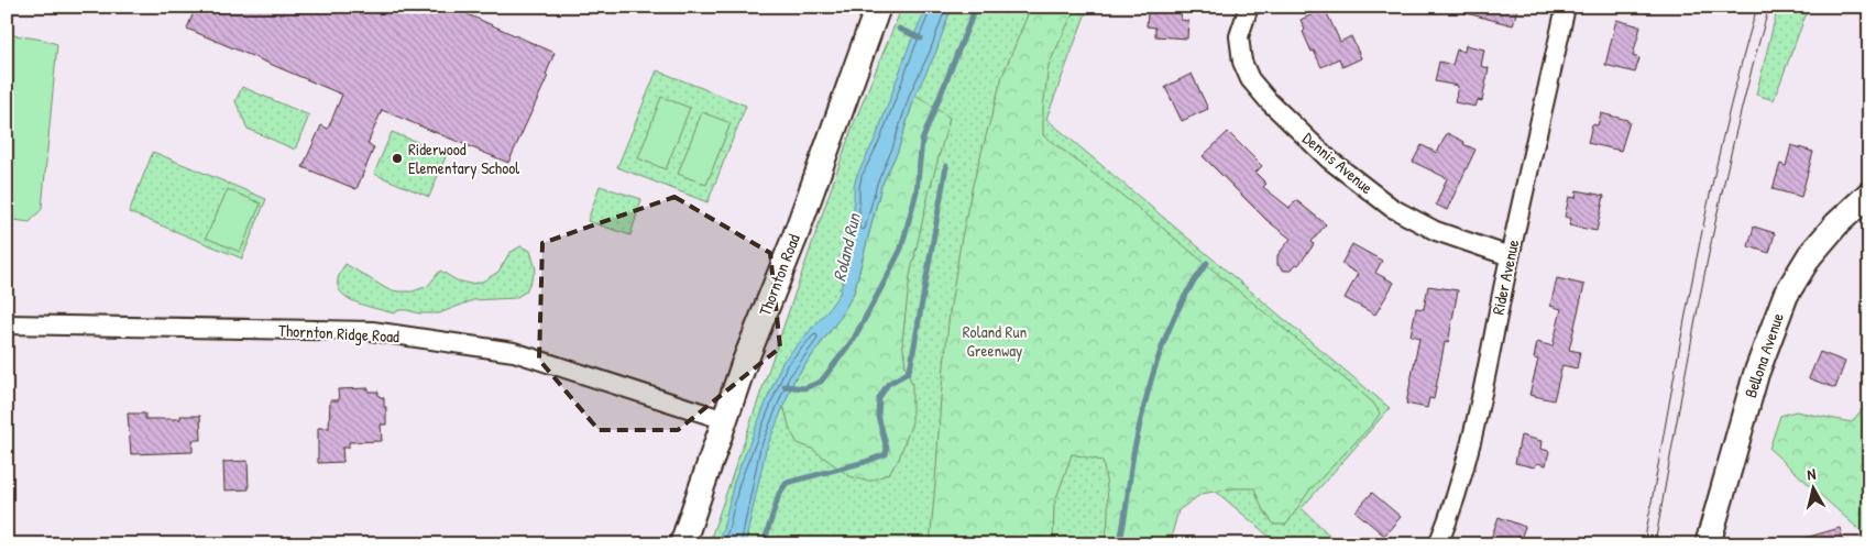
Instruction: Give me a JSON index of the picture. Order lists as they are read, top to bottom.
{
  "streets": {
    "street": [
      "Dennis Avenue",
      "Thornton Road",
      "Rider Avenue",
      "Thornton Ridge Road",
      "Bellona Avenue"
    ]
  },
  "crossings": [
    ["Dennis Avenue", "Rider Avenue"],
    ["Thornton Road", "Thornton Ridge Road"]
  ],
  "water": ["Roland Run"],
  "parks": ["Roland Run Greenway"],
  "places": ["Riderwood Elementary School"],
  "north": "top"
}
